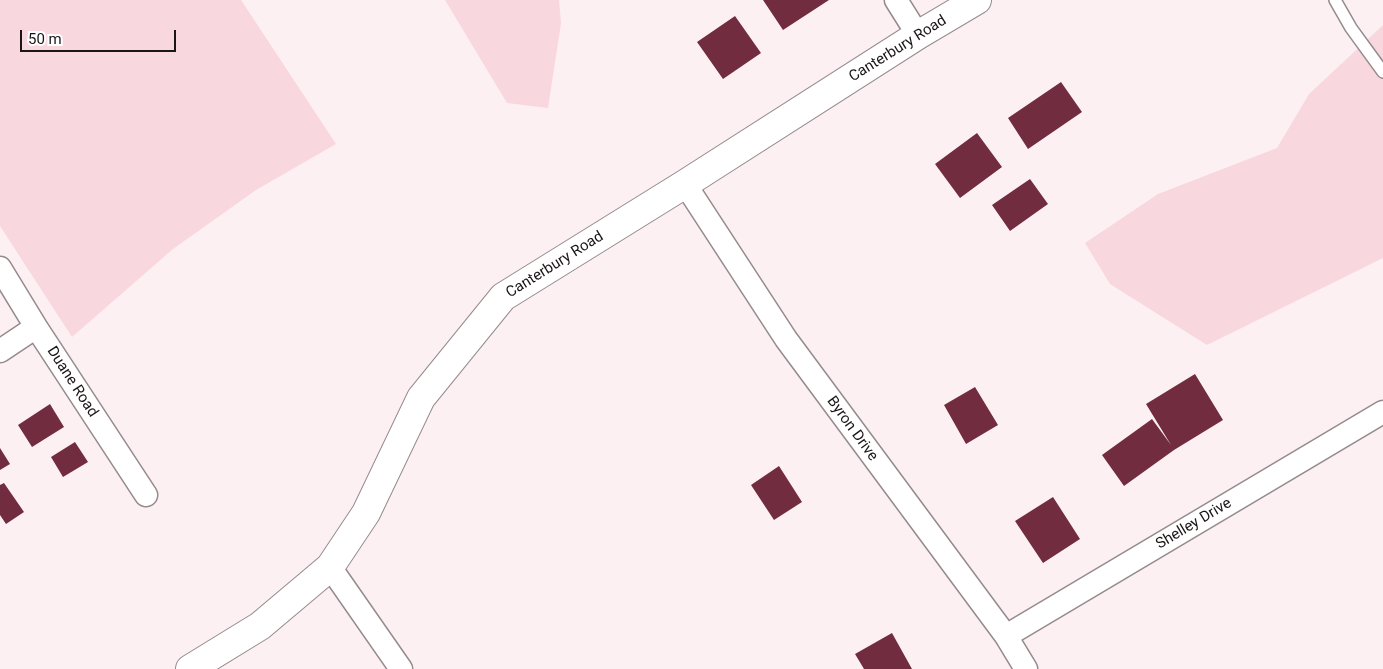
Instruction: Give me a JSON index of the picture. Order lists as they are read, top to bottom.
{
  "streets": {
    "street": [
      "Canterbury Road",
      "Duane Road",
      "Byron Drive",
      "Shelley Drive"
    ]
  },
  "crossings": [
    ["Canterbury Road", "Byron Drive"],
    ["Byron Drive", "Shelley Drive"]
  ],
  "scale_bar": "50 m"
}
